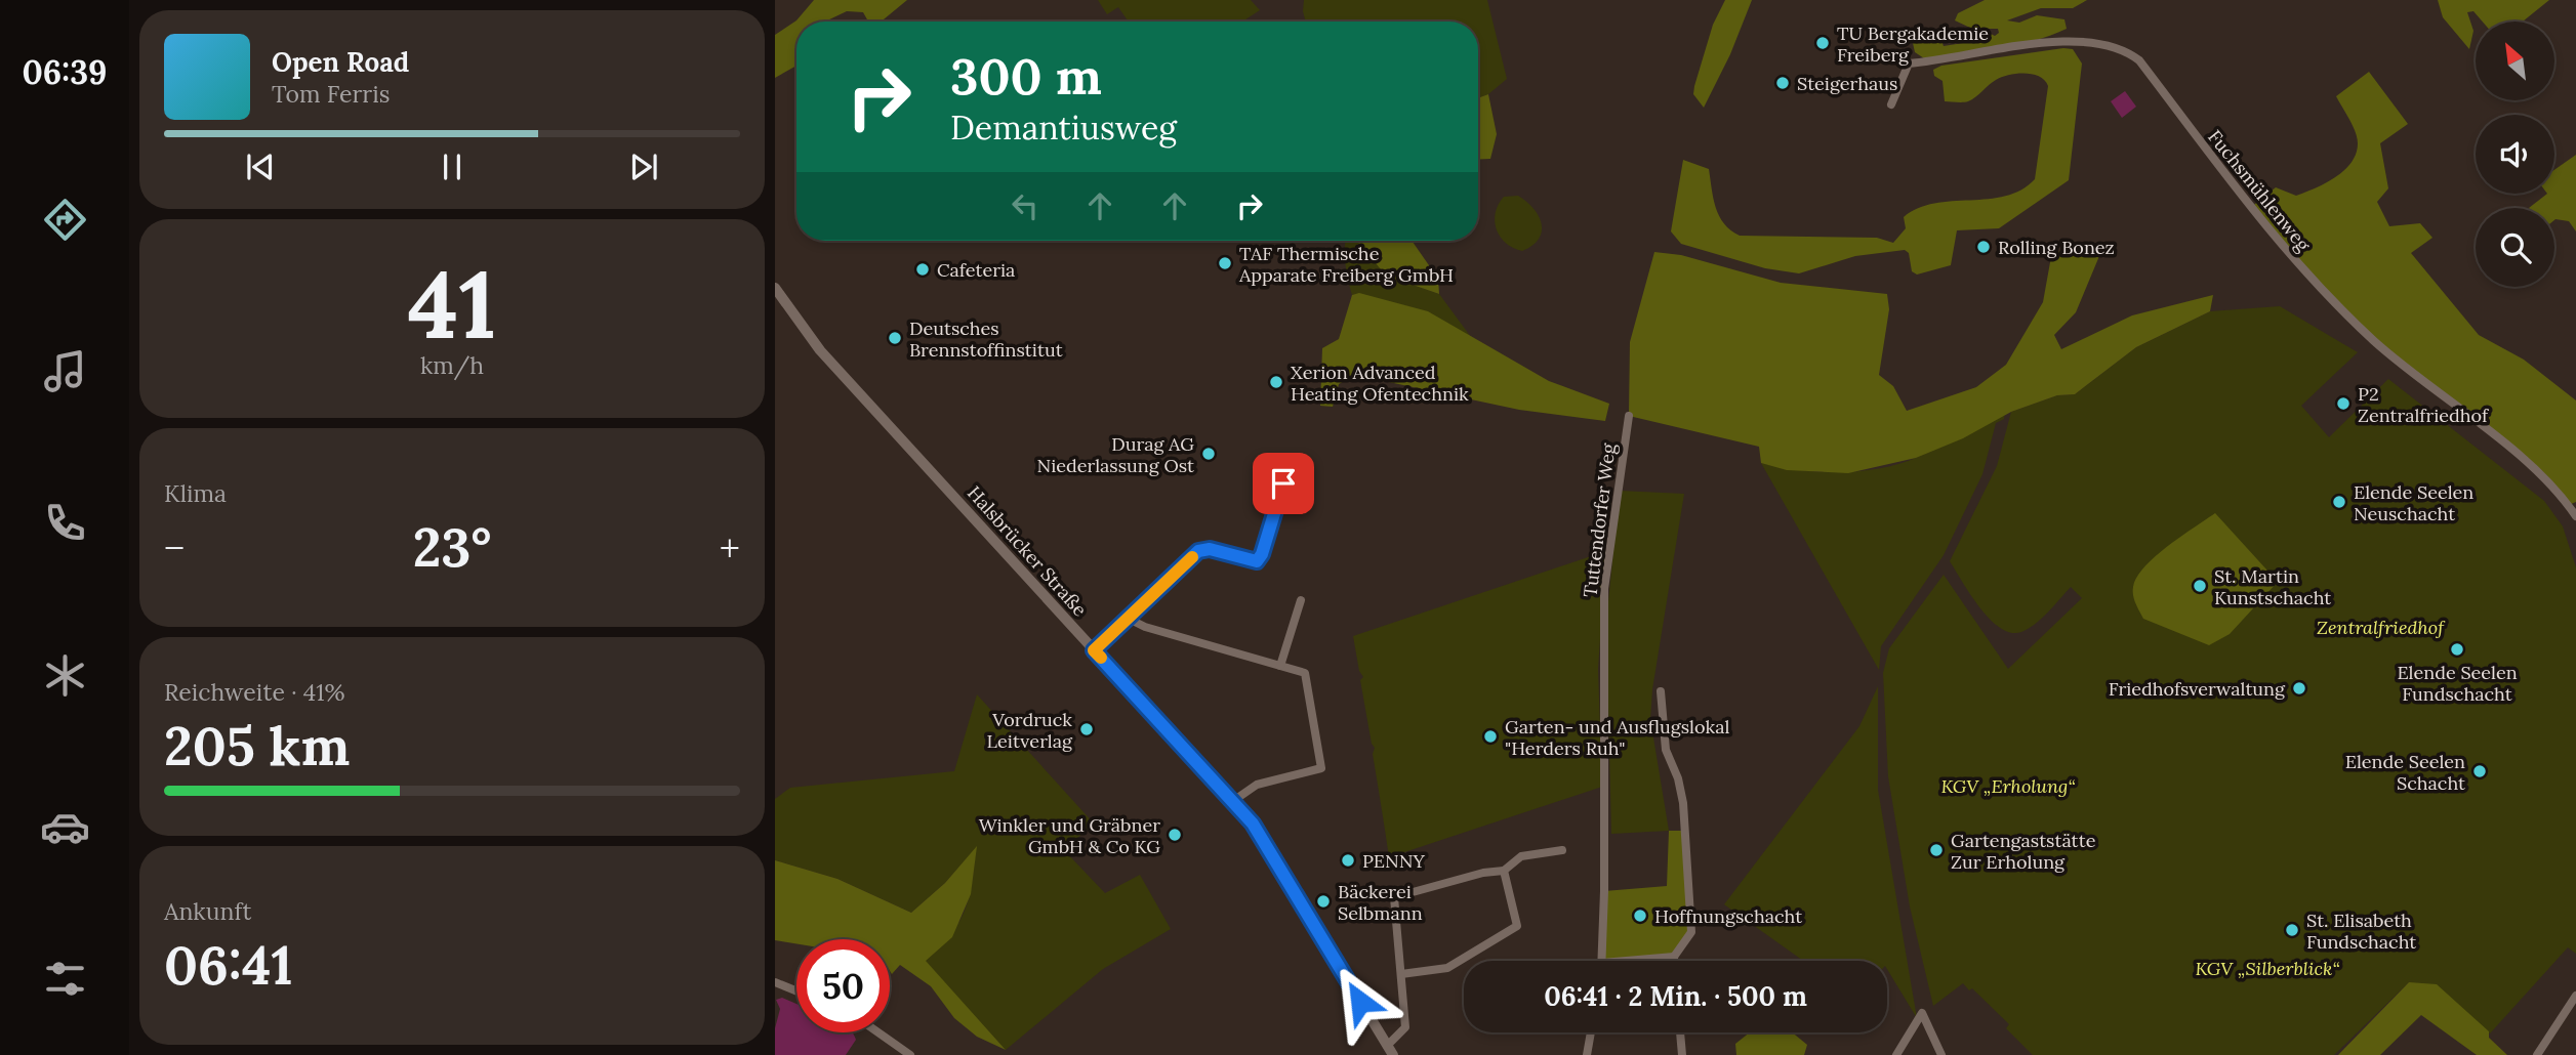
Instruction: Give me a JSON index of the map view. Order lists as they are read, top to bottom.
{
  "streets": {
    "main road": ["Halsbrücker Straße"],
    "street": ["Fuchsmühlenweg", "Tuttendorfer Weg"]
  },
  "parks": ["Zentralfriedhof", "KGV „Erholung“", "KGV „Silberblick“"],
  "places": [
    "TU Bergakademie Freiberg",
    "Steigerhaus",
    "Rolling Bonez",
    "TAF Thermische Apparate Freiberg GmbH",
    "Cafeteria",
    "Deutsches Brennstoffinstitut",
    "Xerion Advanced Heating Ofentechnik",
    "P2 Zentralfriedhof",
    "Durag AG Niederlassung Ost",
    "Elende Seelen Neuschacht",
    "St. Martin Kunstschacht",
    "Elende Seelen Fundschacht",
    "Friedhofsverwaltung",
    "Vordruck Leitverlag",
    "Garten- und Ausflugslokal \"Herders Ruh\"",
    "Elende Seelen Schacht",
    "Winkler und Gräbner GmbH & Co KG",
    "Gartengaststätte Zur Erholung",
    "PENNY",
    "Bäckerei Selbmann",
    "Hoffnungschacht",
    "St. Elisabeth Fundschacht"
  ],
  "north": "top left",
  "page": {
    "tabs": "06:39",
    "turn": ["300 m", "Demantiusweg"],
    "song": ["Open Road", "Tom Ferris"],
    "tile": [
      ["41", "km/h"],
      "Klima",
      ["Reichweite · 41%", "205 km"],
      ["Ankunft", "06:41"]
    ],
    "heat": ["−", "23°", "+"],
    "limit": "50",
    "trip": "06:41 · 2 Min. · 500 m"
  }
}
